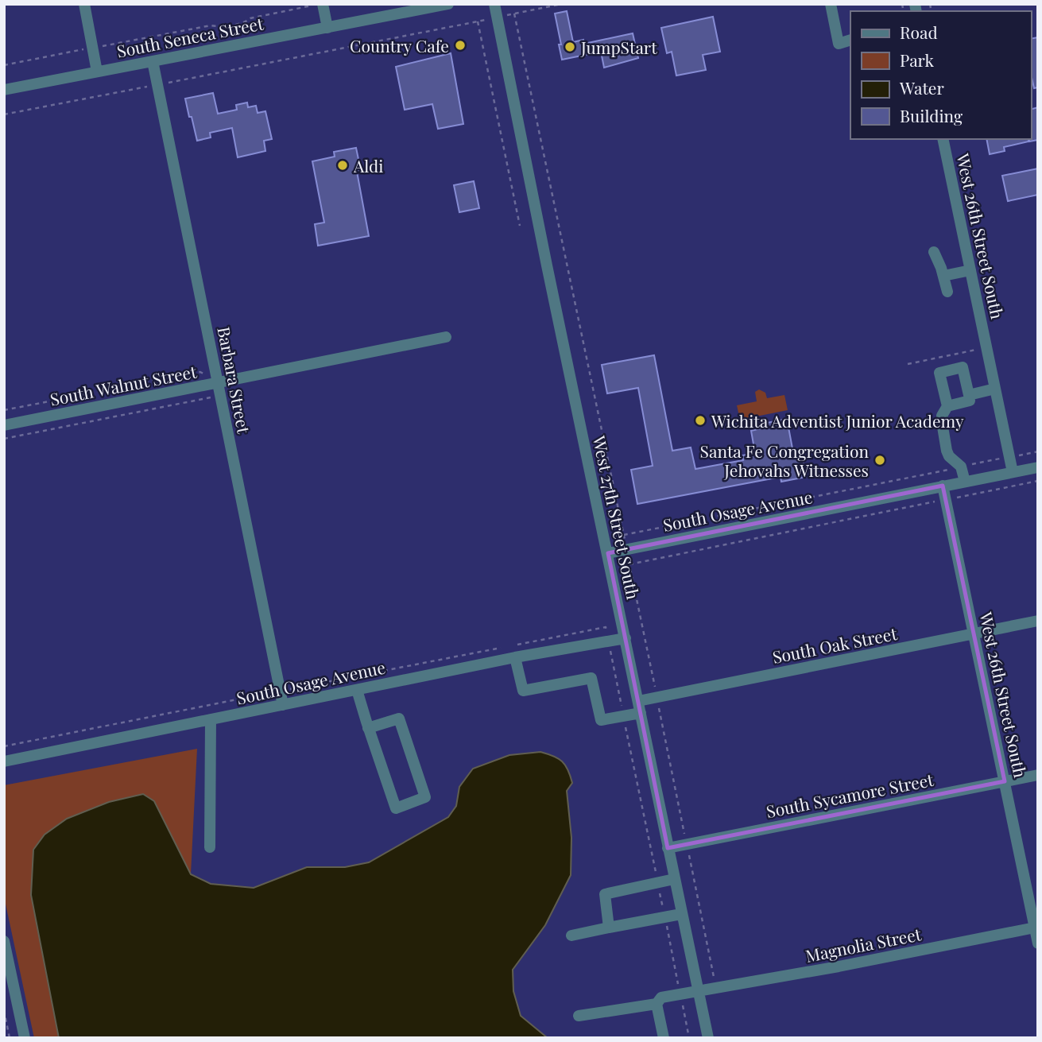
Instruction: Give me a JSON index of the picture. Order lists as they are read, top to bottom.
{
  "streets": {
    "street": [
      "South Seneca Street",
      "West 26th Street South",
      "Barbara Street",
      "South Walnut Street",
      "South Osage Avenue",
      "West 27th Street South",
      "South Oak Street",
      "South Sycamore Street",
      "Magnolia Street"
    ]
  },
  "crossings": [
    ["South Seneca Street", "Barbara Street"],
    ["West 26th Street South", "South Osage Avenue"],
    ["West 26th Street South", "South Oak Street"],
    ["West 26th Street South", "South Sycamore Street"],
    ["West 26th Street South", "Magnolia Street"],
    ["Barbara Street", "South Walnut Street"],
    ["Barbara Street", "South Osage Avenue"],
    ["South Osage Avenue", "West 27th Street South"],
    ["South Osage Avenue", "South Oak Street"],
    ["West 27th Street South", "South Oak Street"],
    ["West 27th Street South", "South Sycamore Street"],
    ["West 27th Street South", "Magnolia Street"]
  ],
  "places": [
    "Country Cafe",
    "JumpStart",
    "Aldi",
    "Wichita Adventist Junior Academy",
    "Santa Fe Congregation Jehovahs Witnesses"
  ],
  "legend": [
    "Road",
    "Park",
    "Water",
    "Building"
  ]
}
